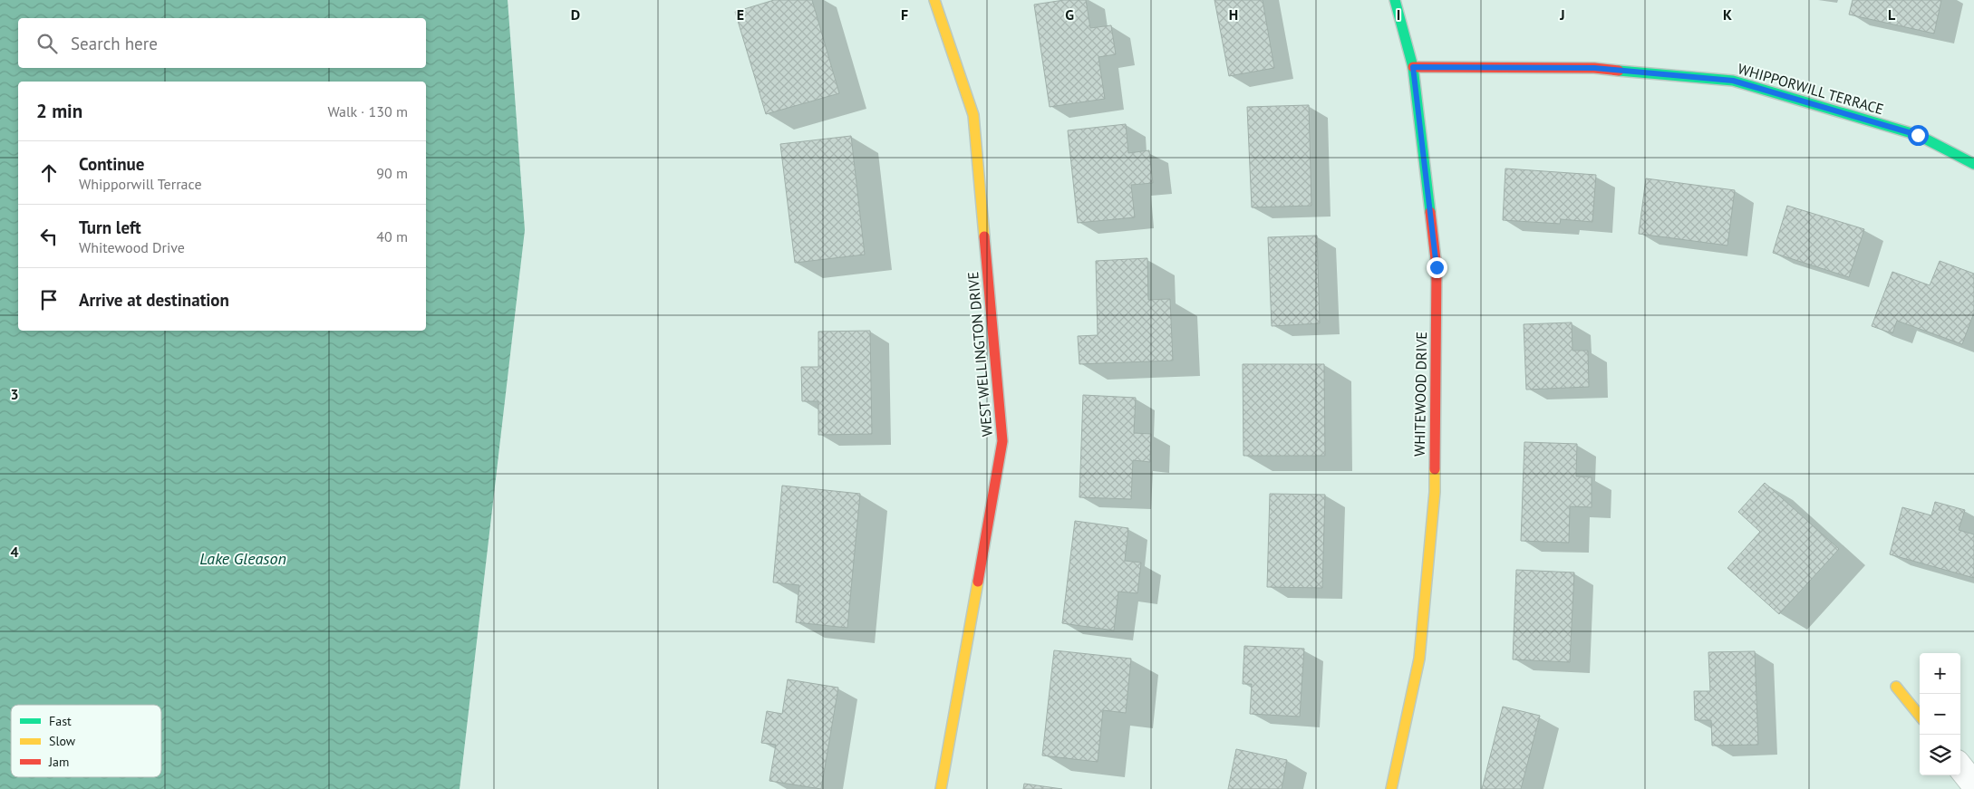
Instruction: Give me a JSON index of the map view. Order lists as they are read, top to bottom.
{
  "streets": {
    "street": ["WHIPPORWILL TERRACE", "WEST WELLINGTON DRIVE", "WHITEWOOD DRIVE"]
  },
  "crossings": [
    ["WHIPPORWILL TERRACE", "WHITEWOOD DRIVE"]
  ],
  "water": ["Lake Gleason"],
  "legend": ["Fast", "Slow", "Jam"],
  "page": {
    "search": "Search here",
    "heading": ["2 min", "Walk · 130 m"],
    "list": [
      ["Continue", "Whipporwill Terrace", "90 m"],
      ["Turn left", "Whitewood Drive", "40 m"],
      "Arrive at destination"
    ],
    "map_buttons": ["+", "−"]
  },
  "grid": {
    "columns": [
      "D",
      "E",
      "F",
      "G",
      "H",
      "I",
      "J",
      "K",
      "L"
    ],
    "rows": ["3", "4"]
  }
}
